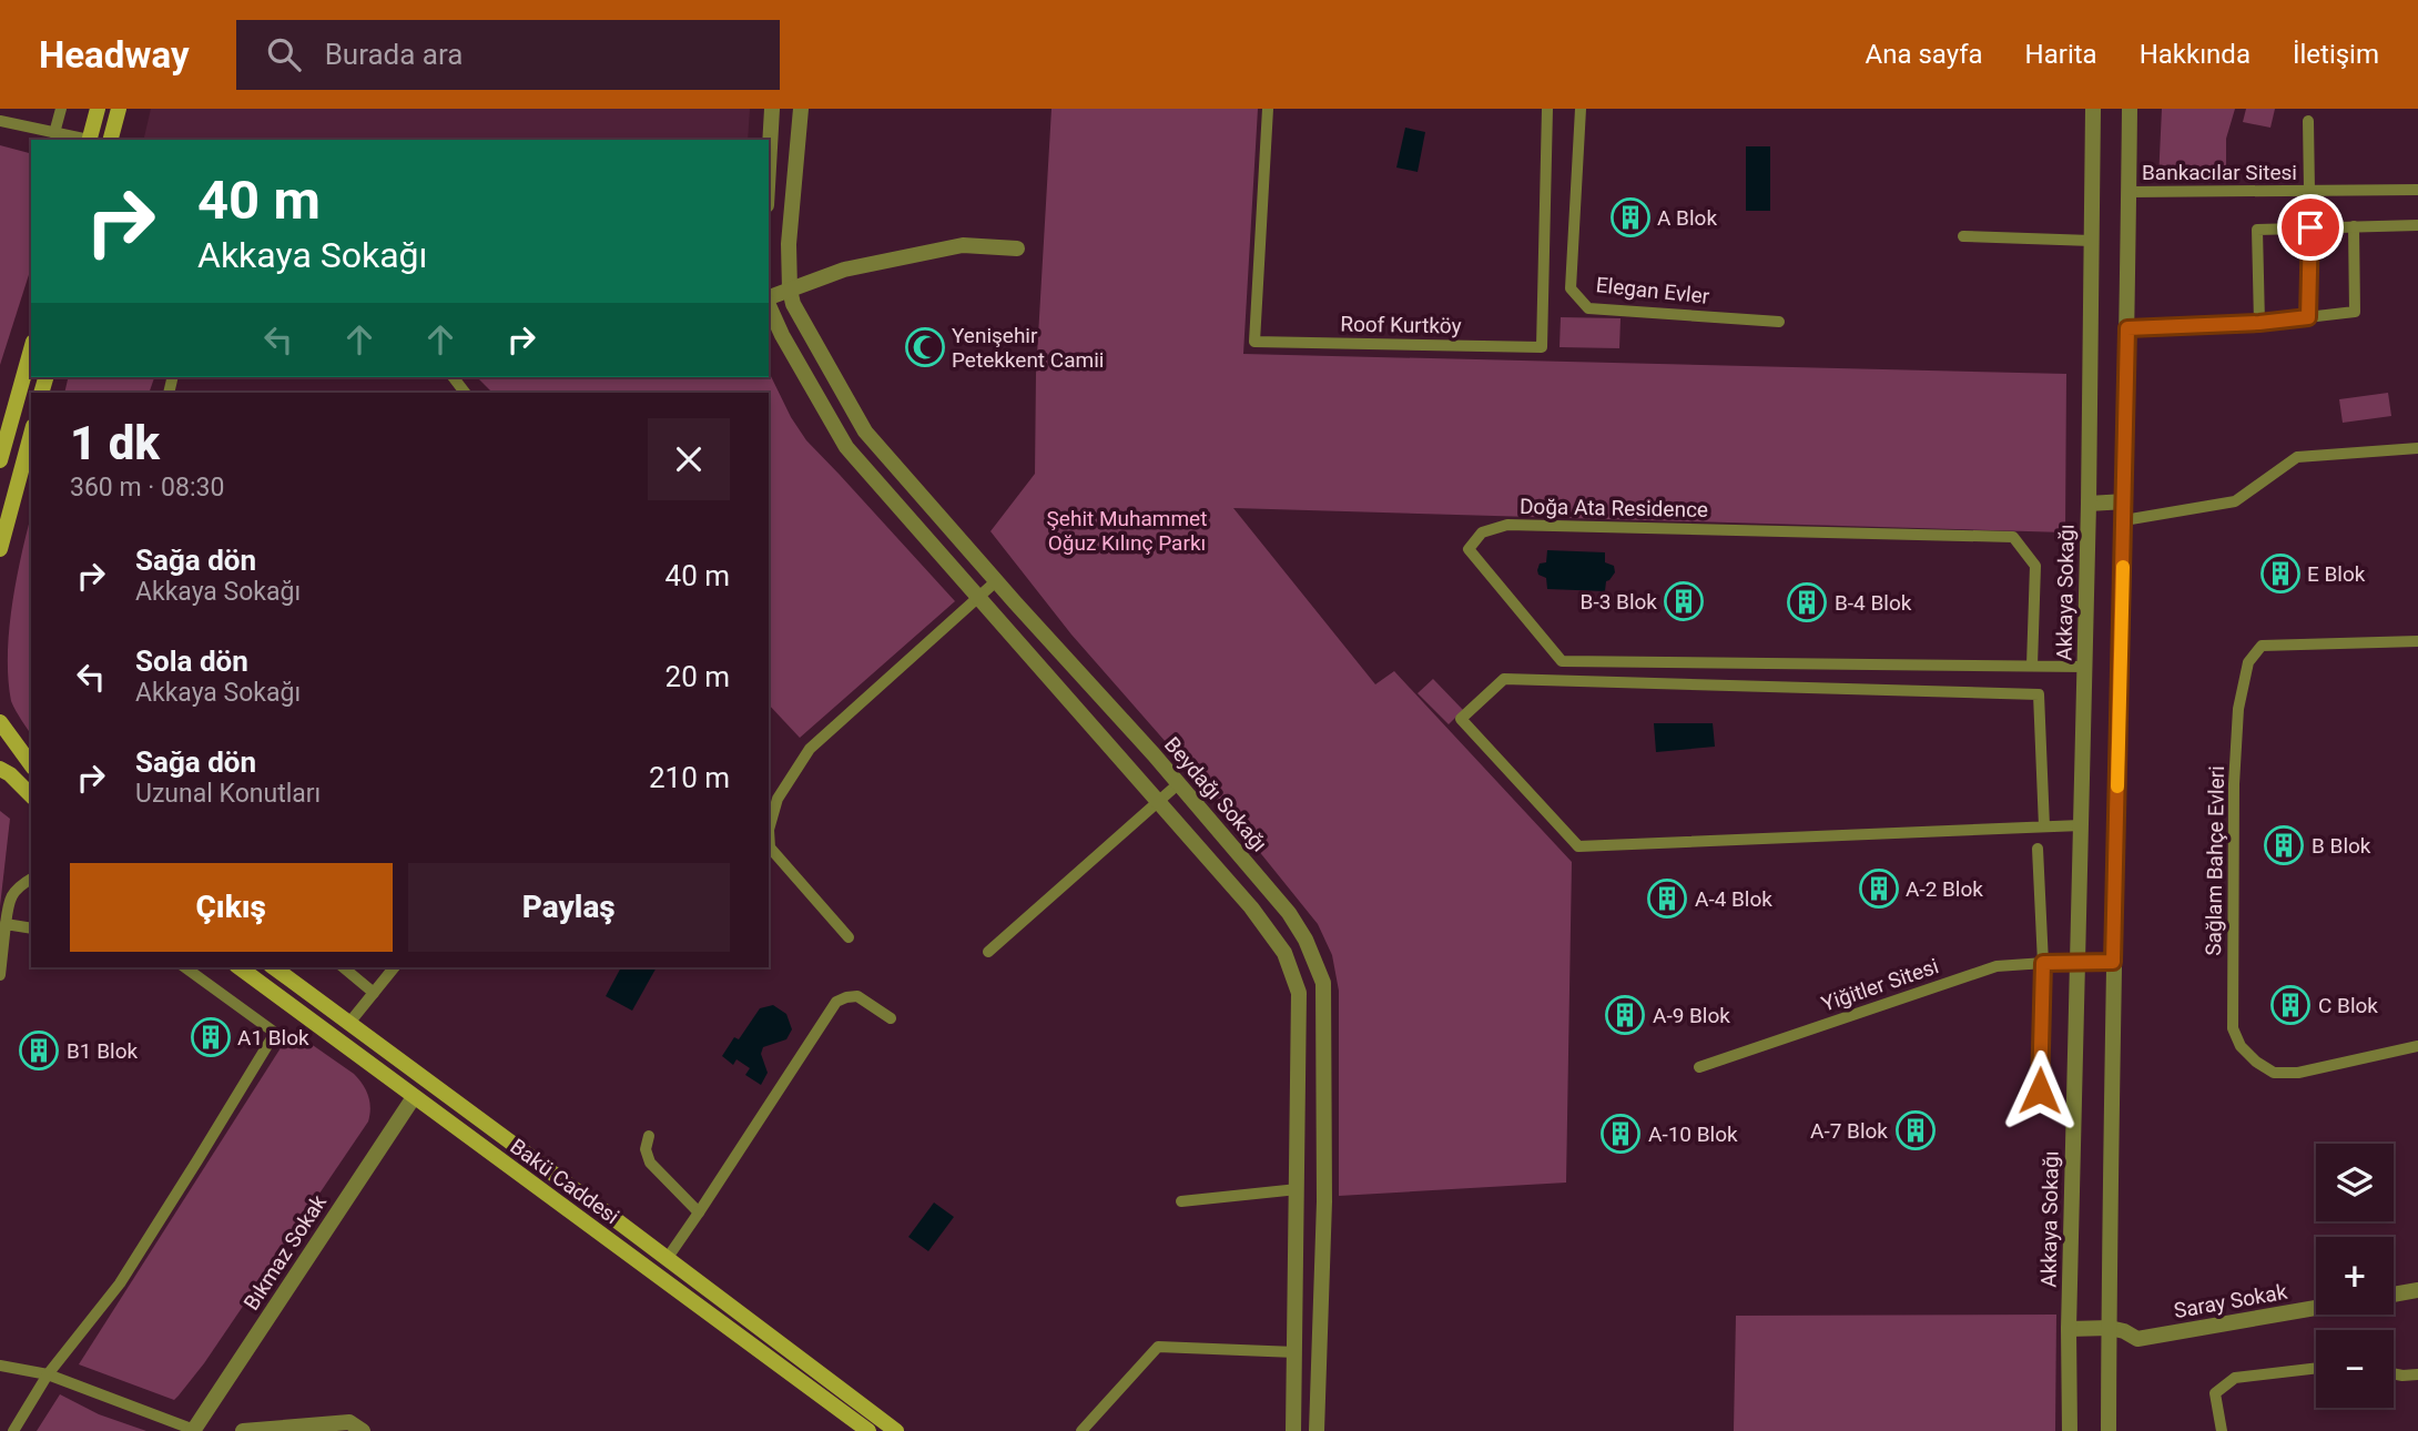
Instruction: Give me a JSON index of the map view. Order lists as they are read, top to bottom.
{
  "streets": {
    "main road": ["Bakü Caddesi"],
    "street": [
      "Akkaya Sokağı",
      "Beydağı Sokağı",
      "Bıkmaz Sokak",
      "Saray Sokak"
    ],
    "lane": [
      "Bankacılar Sitesi",
      "Elegan Evler",
      "Roof Kurtköy",
      "Doğa Ata Residence",
      "Sağlam Bahçe Evleri",
      "Yiğitler Sitesi"
    ]
  },
  "crossings": [
    ["Doğa Ata Residence", "Akkaya Sokağı"],
    ["Akkaya Sokağı", "Yiğitler Sitesi"],
    ["Akkaya Sokağı", "Saray Sokak"],
    ["Bakü Caddesi", "Bıkmaz Sokak"]
  ],
  "parks": ["Şehit Muhammet Oğuz Kılınç Parkı"],
  "places": {
    "building": [
      "A Blok",
      "E Blok",
      "B-3 Blok",
      "B-4 Blok",
      "B Blok",
      "A-2 Blok",
      "A-4 Blok",
      "C Blok",
      "A-9 Blok",
      "A1 Blok",
      "B1 Blok",
      "A-7 Blok",
      "A-10 Blok"
    ],
    "mosque": ["Yenişehir Petekkent Camii"]
  },
  "page": {
    "header": "Headway",
    "search": "Burada ara",
    "nav": [
      "Ana sayfa",
      "Harita",
      "Hakkında",
      "İletişim"
    ],
    "turn": ["40 m", "Akkaya Sokağı"],
    "heading": ["1 dk", "360 m · 08:30"],
    "list": [
      {
        "name": "Sağa dön",
        "note": "Akkaya Sokağı",
        "value": "40 m"
      },
      {
        "name": "Sola dön",
        "note": "Akkaya Sokağı",
        "value": "20 m"
      },
      {
        "name": "Sağa dön",
        "note": "Uzunal Konutları",
        "value": "210 m"
      }
    ],
    "buttons": ["Çıkış", "Paylaş"],
    "map_buttons": ["+", "−"]
  }
}
